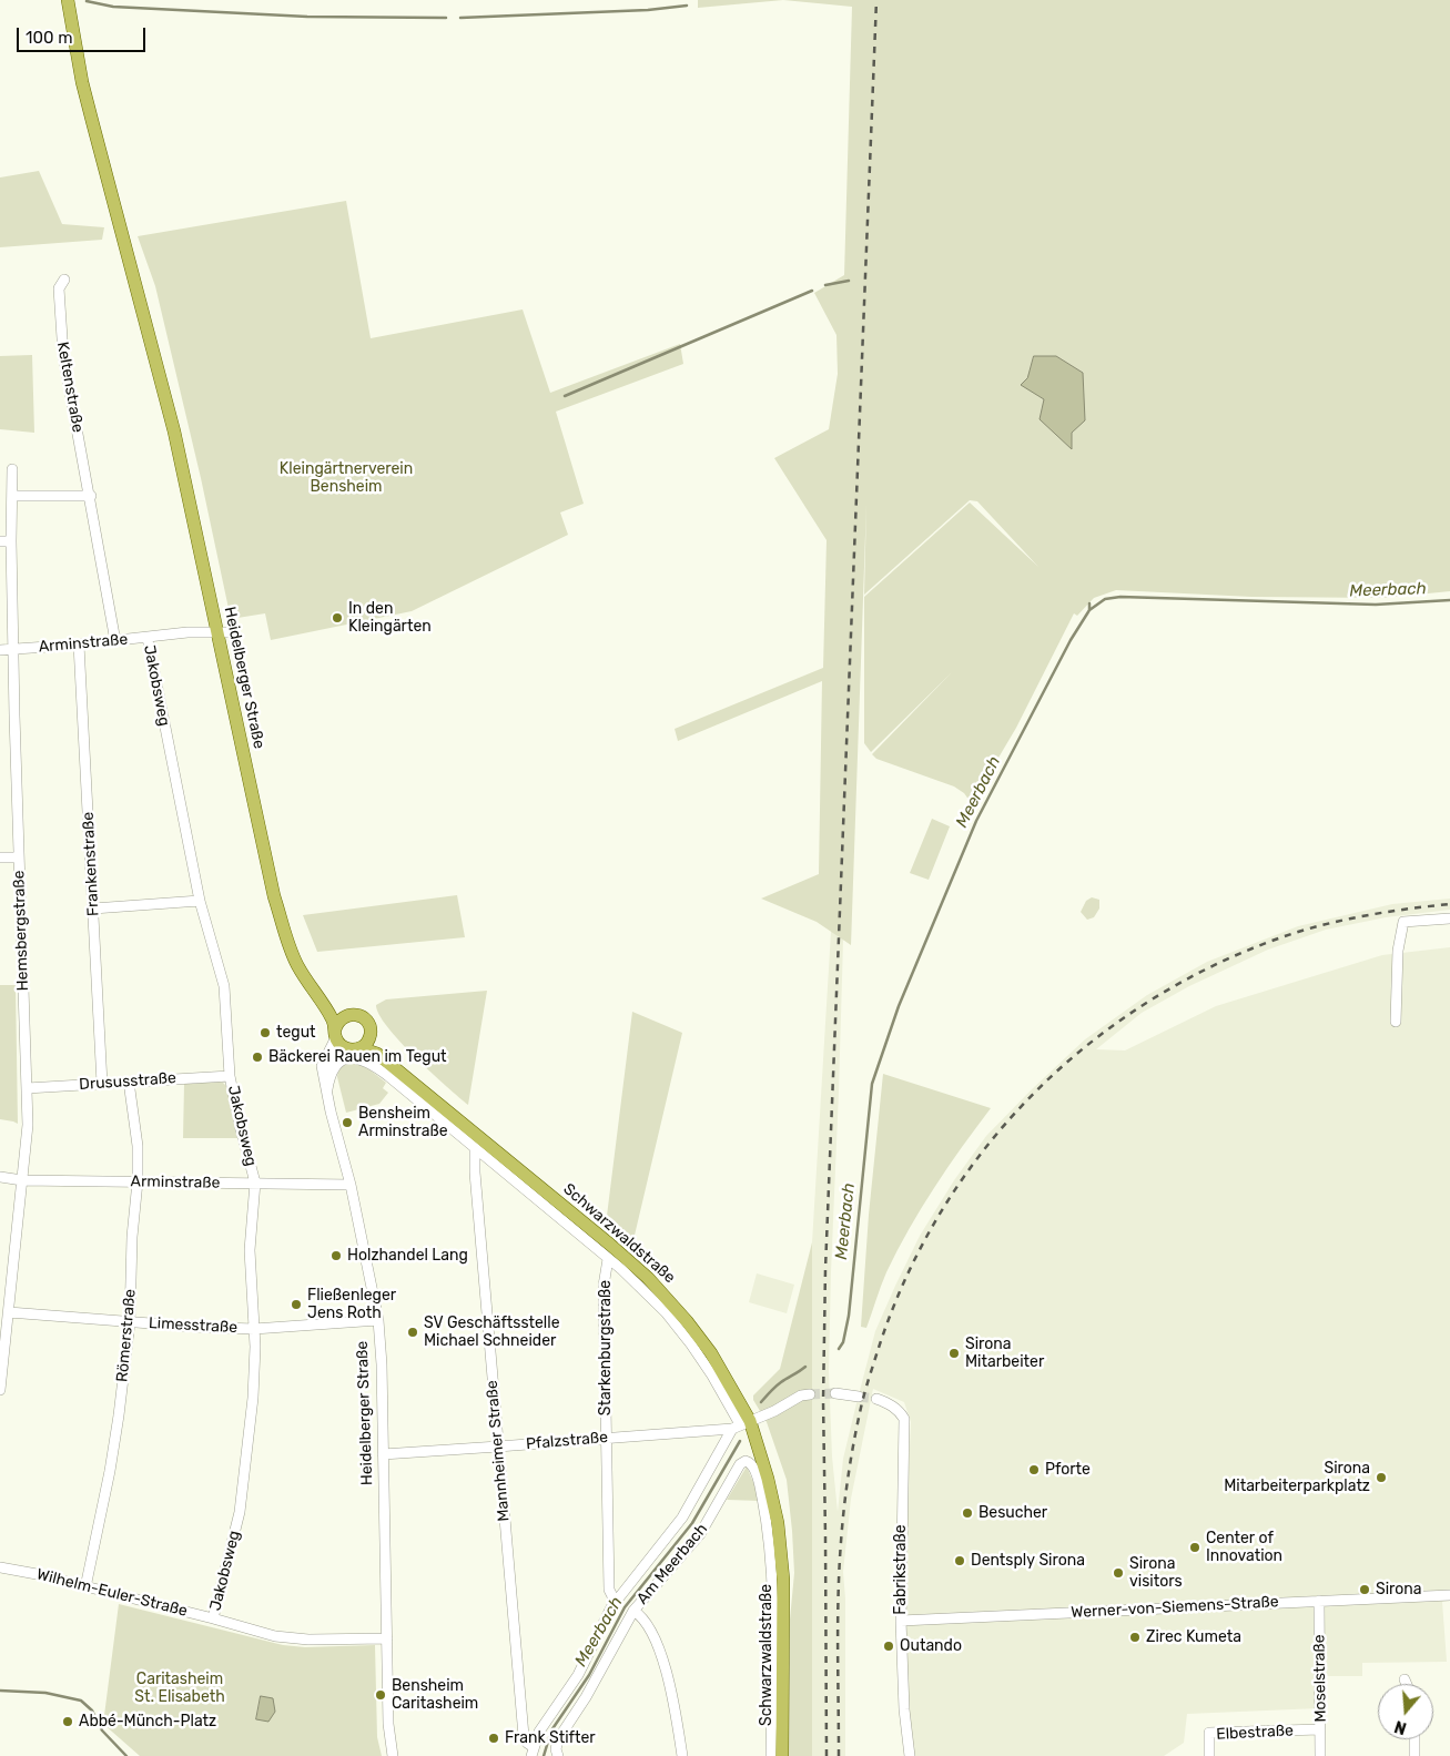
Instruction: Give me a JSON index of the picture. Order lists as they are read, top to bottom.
{
  "streets": {
    "main road": ["Heidelberger Straße", "Schwarzwaldstraße"],
    "street": [
      "Keltenstraße",
      "Arminstraße",
      "Jakobsweg",
      "Frankenstraße",
      "Hemsbergstraße",
      "Drususstraße",
      "Limesstraße",
      "Römerstraße",
      "Starkenburgstraße",
      "Pfalzstraße",
      "Mannheimer Straße",
      "Am Meerbach",
      "Fabrikstraße",
      "Wilhelm-Euler-Straße",
      "Werner-von-Siemens-Straße",
      "Moselstraße",
      "Elbestraße"
    ]
  },
  "crossings": [
    ["Keltenstraße", "Arminstraße"],
    ["Arminstraße", "Heidelberger Straße"],
    ["Arminstraße", "Jakobsweg"],
    ["Arminstraße", "Frankenstraße"],
    ["Arminstraße", "Hemsbergstraße"],
    ["Arminstraße", "Römerstraße"],
    ["Heidelberger Straße", "Schwarzwaldstraße"],
    ["Heidelberger Straße", "Limesstraße"],
    ["Heidelberger Straße", "Pfalzstraße"],
    ["Heidelberger Straße", "Wilhelm-Euler-Straße"],
    ["Jakobsweg", "Drususstraße"],
    ["Jakobsweg", "Limesstraße"],
    ["Jakobsweg", "Wilhelm-Euler-Straße"],
    ["Frankenstraße", "Drususstraße"],
    ["Hemsbergstraße", "Drususstraße"],
    ["Hemsbergstraße", "Limesstraße"],
    ["Drususstraße", "Römerstraße"],
    ["Schwarzwaldstraße", "Starkenburgstraße"],
    ["Schwarzwaldstraße", "Pfalzstraße"],
    ["Schwarzwaldstraße", "Mannheimer Straße"],
    ["Schwarzwaldstraße", "Am Meerbach"],
    ["Limesstraße", "Römerstraße"],
    ["Römerstraße", "Wilhelm-Euler-Straße"],
    ["Starkenburgstraße", "Pfalzstraße"],
    ["Pfalzstraße", "Mannheimer Straße"],
    ["Fabrikstraße", "Werner-von-Siemens-Straße"],
    ["Werner-von-Siemens-Straße", "Moselstraße"],
    ["Moselstraße", "Elbestraße"]
  ],
  "water": ["Meerbach"],
  "parks": ["Kleingärtnerverein Bensheim", "Caritasheim St. Elisabeth"],
  "places": [
    "In den Kleingärten",
    "tegut",
    "Bäckerei Rauen im Tegut",
    "Bensheim Arminstraße",
    "Holzhandel Lang",
    "Fließenleger Jens Roth",
    "SV Geschäftsstelle Michael Schneider",
    "Sirona Mitarbeiter",
    "Pforte",
    "Sirona Mitarbeiterparkplatz",
    "Besucher",
    "Center of Innovation",
    "Dentsply Sirona",
    "Sirona visitors",
    "Sirona",
    "Zirec Kumeta",
    "Outando",
    "Bensheim Caritasheim",
    "Abbé-Münch-Platz",
    "Frank Stifter"
  ],
  "scale_bar": "100 m",
  "north": "bottom"
}
